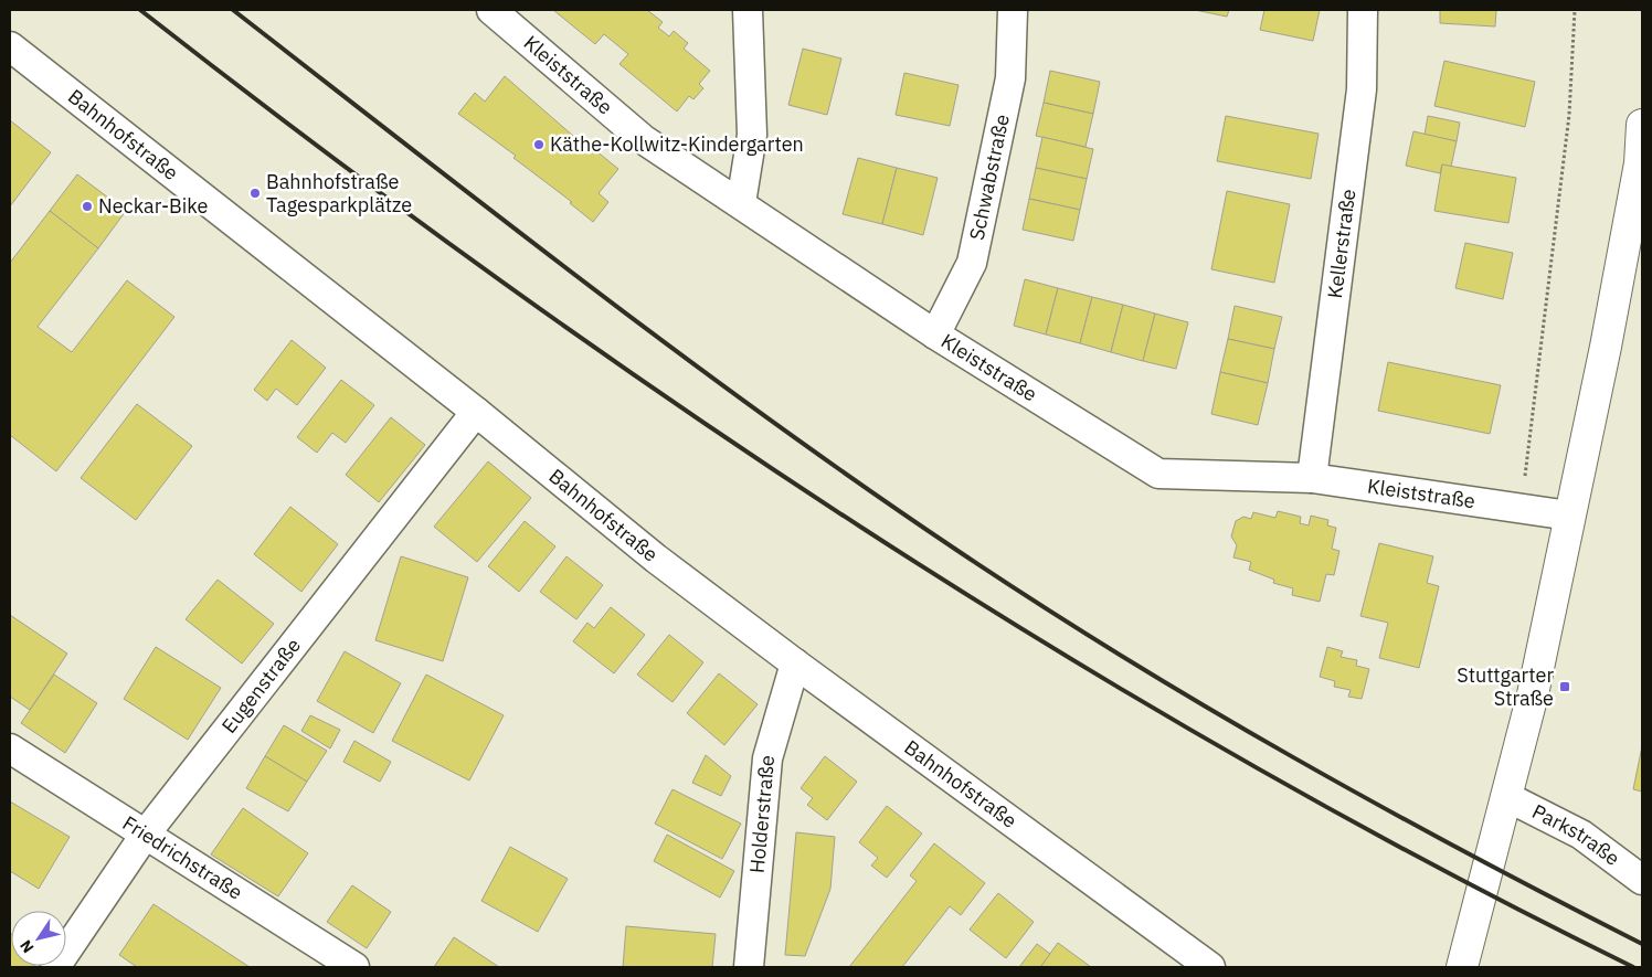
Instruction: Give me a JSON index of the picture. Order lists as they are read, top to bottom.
{
  "streets": {
    "street": [
      "Kleiststraße",
      "Bahnhofstraße",
      "Schwabstraße",
      "Kellerstraße",
      "Eugenstraße",
      "Holderstraße",
      "Parkstraße",
      "Friedrichstraße"
    ]
  },
  "crossings": [
    ["Kleiststraße", "Schwabstraße"],
    ["Kleiststraße", "Kellerstraße"],
    ["Bahnhofstraße", "Eugenstraße"],
    ["Bahnhofstraße", "Holderstraße"],
    ["Eugenstraße", "Friedrichstraße"]
  ],
  "places": {
    "other": ["Käthe-Kollwitz-Kindergarten", "Bahnhofstraße Tagesparkplätze", "Neckar-Bike"],
    "transit": ["Stuttgarter Straße"]
  },
  "north": "bottom left"
}
